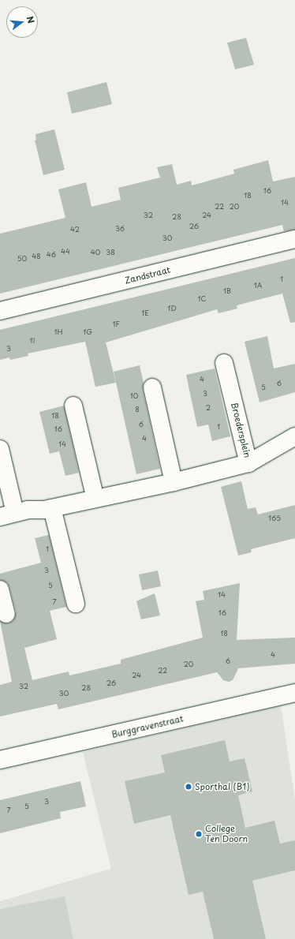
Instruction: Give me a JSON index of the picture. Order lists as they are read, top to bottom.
{
  "streets": {
    "street": ["Zandstraat", "Broedersplein", "Burggravenstraat"]
  },
  "places": ["Sporthal (B1)", "College Ten Doorn"],
  "house_numbers": [
    "16",
    "18",
    "14",
    "22",
    "20",
    "32",
    "24",
    "28",
    "26",
    "36",
    "42",
    "30",
    "44",
    "40",
    "38",
    "46",
    "48",
    "50",
    "1",
    "1A",
    "1B",
    "1C",
    "1D",
    "1E",
    "1F",
    "1H",
    "1G",
    "1I",
    "3",
    "4",
    "6",
    "5",
    "3",
    "10",
    "2",
    "8",
    "18",
    "6",
    "1",
    "16",
    "4",
    "14",
    "165",
    "1",
    "3",
    "5",
    "14",
    "7",
    "16",
    "18",
    "4",
    "6",
    "20",
    "22",
    "24",
    "26",
    "32",
    "28",
    "30",
    "3",
    "5",
    "7"
  ],
  "north": "right"
}
